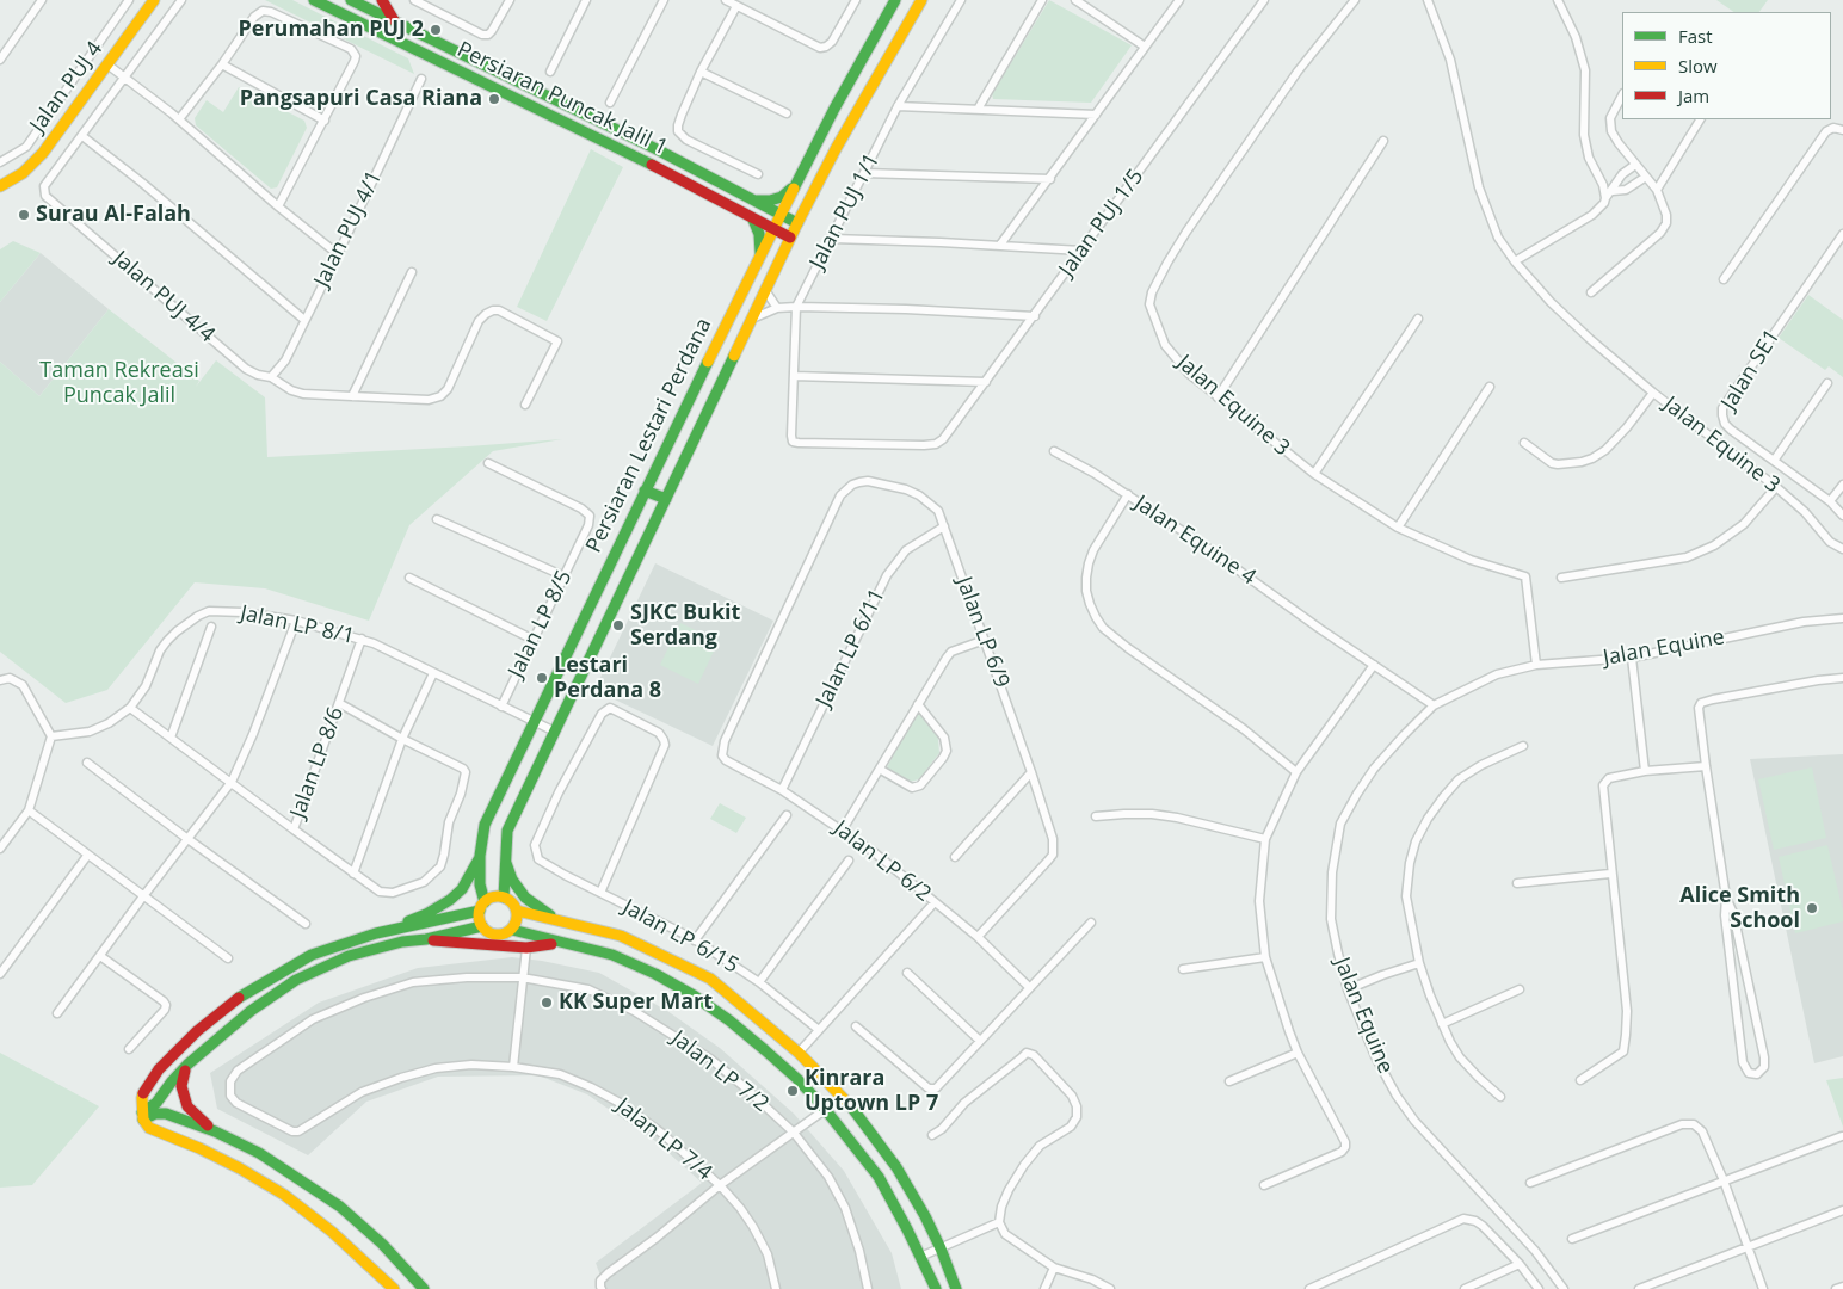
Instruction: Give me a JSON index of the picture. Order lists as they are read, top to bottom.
{
  "streets": {
    "main road": ["Jalan PUJ 4", "Persiaran Puncak Jalil 1", "Persiaran Lestari Perdana"],
    "street": [
      "Jalan PUJ 1/1",
      "Jalan PUJ 1/5",
      "Jalan PUJ 4/1",
      "Jalan PUJ 4/4",
      "Jalan SE1",
      "Jalan Equine 3",
      "Jalan Equine 4",
      "Jalan LP 8/5",
      "Jalan LP 8/1",
      "Jalan LP 6/9",
      "Jalan LP 6/11",
      "Jalan Equine",
      "Jalan LP 8/6",
      "Jalan LP 6/2",
      "Jalan LP 6/15",
      "Jalan LP 7/2",
      "Jalan LP 7/4"
    ]
  },
  "crossings": [
    ["Persiaran Puncak Jalil 1", "Persiaran Lestari Perdana"],
    ["Jalan PUJ 1/1", "Jalan PUJ 1/5"],
    ["Jalan PUJ 4/1", "Jalan PUJ 4/4"],
    ["Jalan Equine 3", "Jalan Equine"],
    ["Persiaran Lestari Perdana", "Jalan LP 8/1"],
    ["Jalan Equine 4", "Jalan Equine"],
    ["Jalan LP 8/5", "Jalan LP 8/1"],
    ["Jalan LP 8/1", "Jalan LP 8/6"],
    ["Jalan LP 6/9", "Jalan LP 6/11"],
    ["Jalan LP 6/9", "Jalan LP 6/2"],
    ["Jalan LP 6/11", "Jalan LP 6/2"],
    ["Jalan LP 7/2", "Jalan LP 7/4"]
  ],
  "parks": ["Taman Rekreasi Puncak Jalil"],
  "places": [
    "Perumahan PUJ 2",
    "Pangsapuri Casa Riana",
    "Surau Al-Falah",
    "SJKC Bukit Serdang",
    "Lestari Perdana 8",
    "Alice Smith School",
    "KK Super Mart",
    "Kinrara Uptown LP 7"
  ],
  "legend": ["Fast", "Slow", "Jam"]
}
